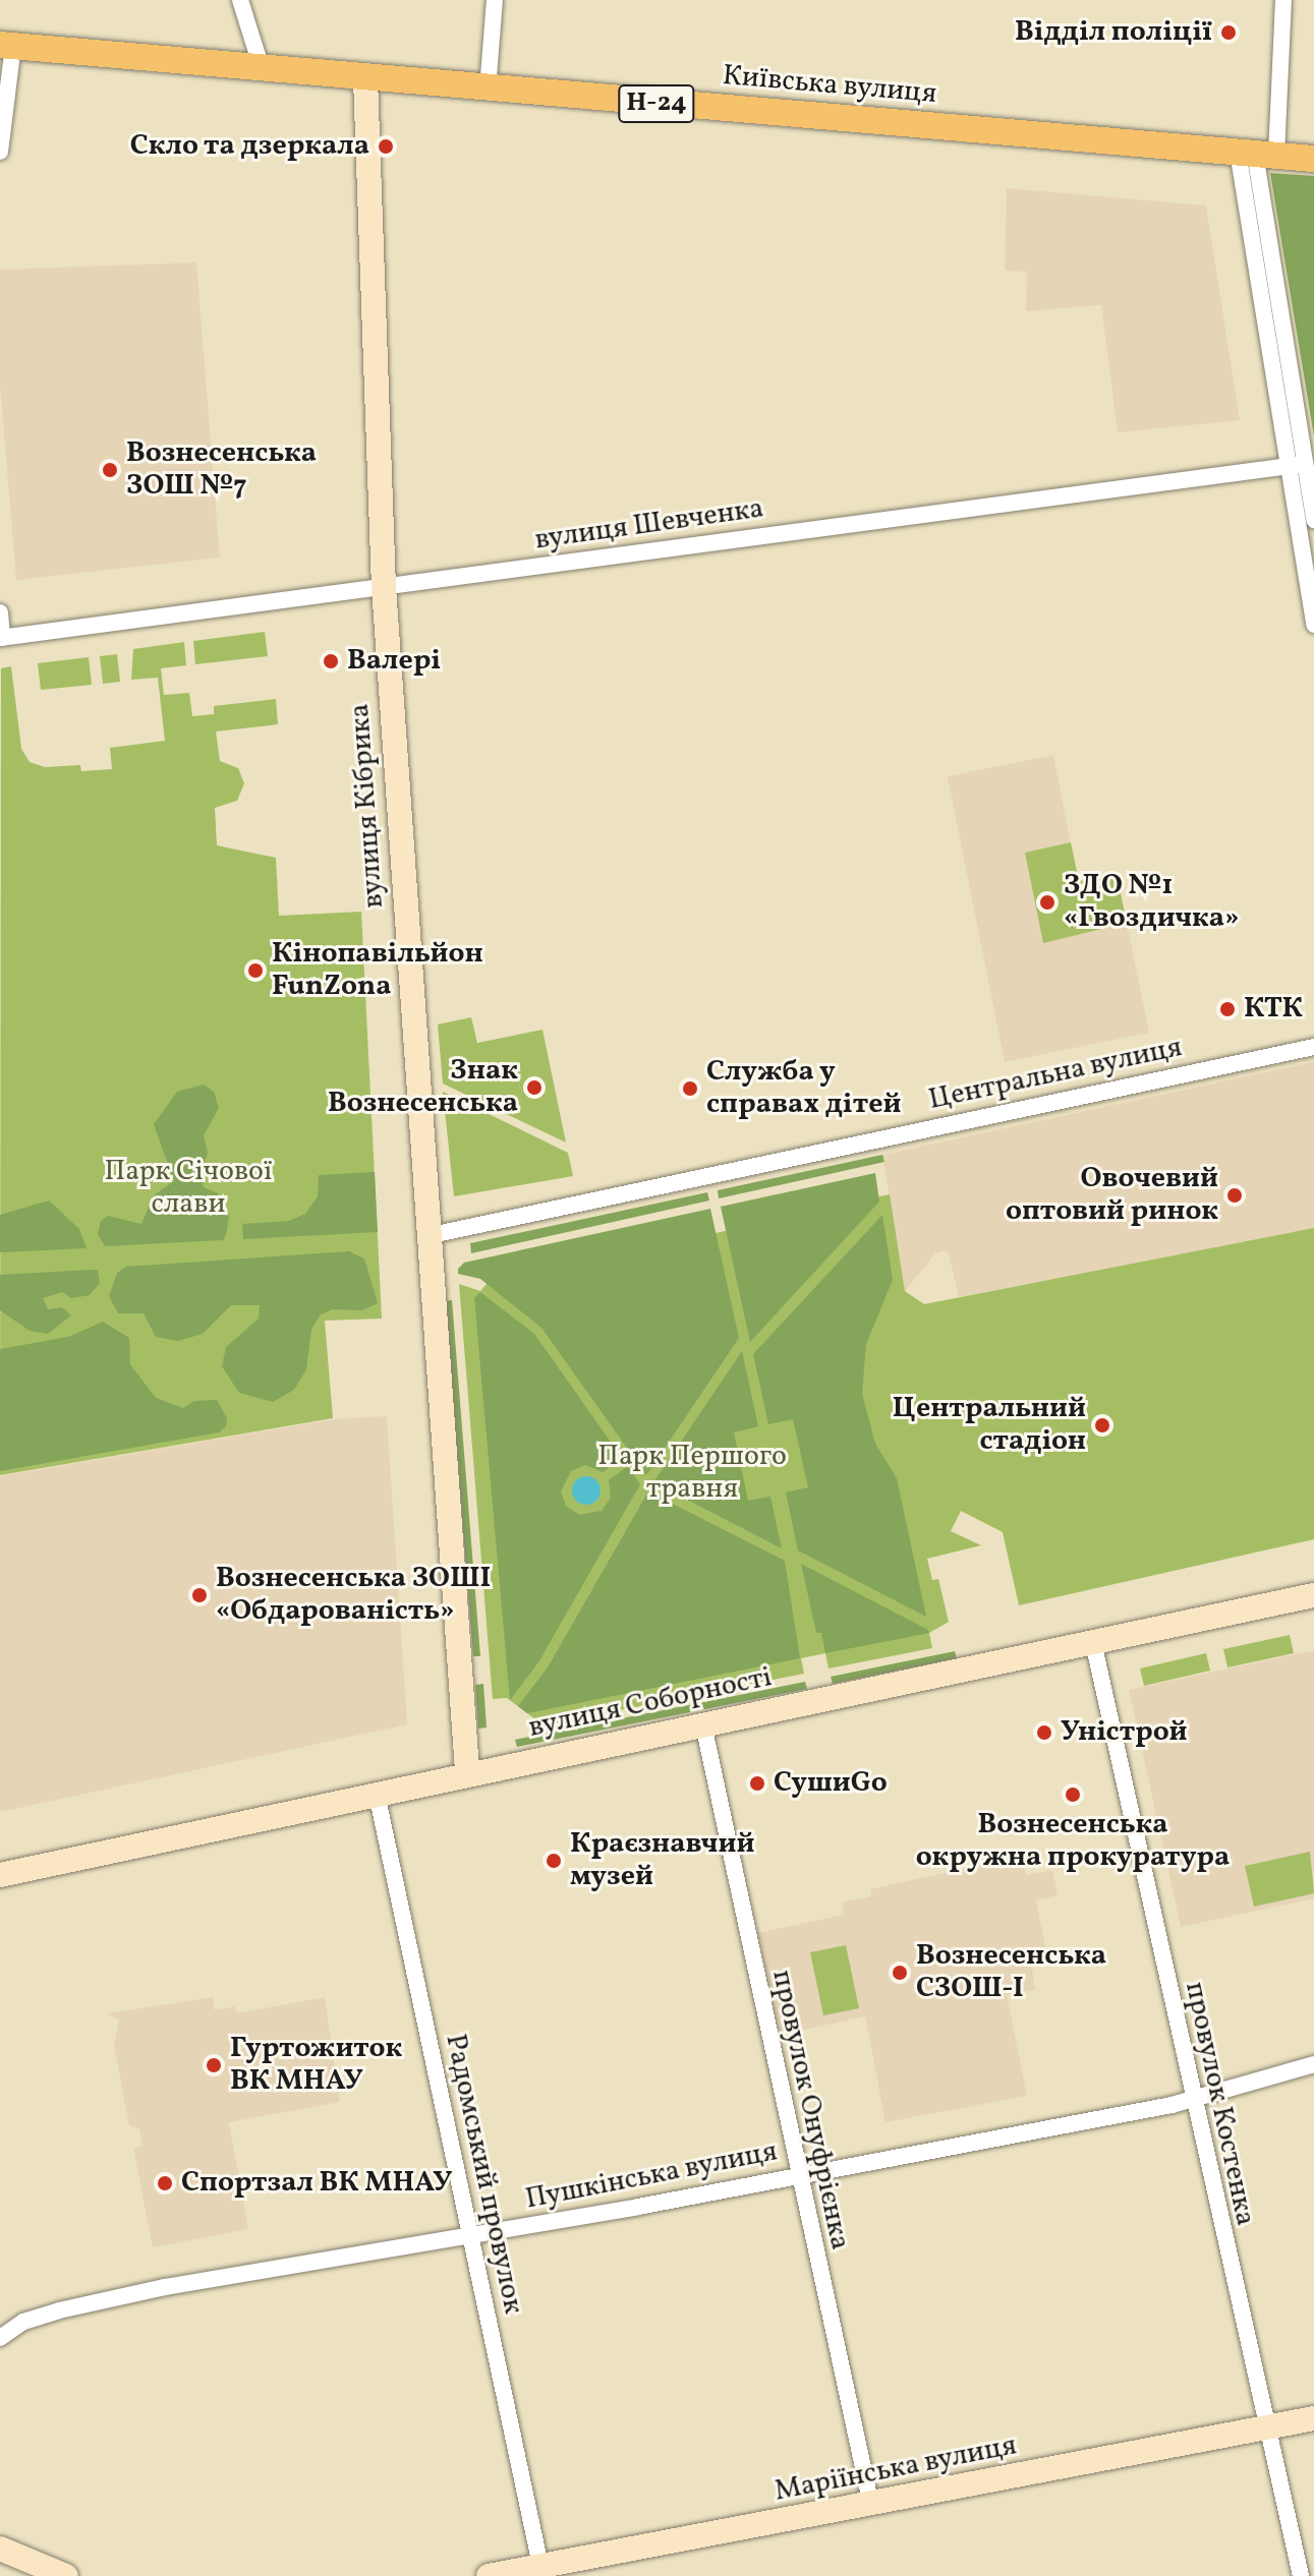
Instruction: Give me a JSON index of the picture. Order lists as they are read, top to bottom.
{
  "streets": {
    "main road": [
      "Київська вулиця",
      "Н-24",
      "вулиця Кібрика",
      "вулиця Соборності",
      "Маріїнська вулиця"
    ],
    "street": [
      "вулиця Шевченка",
      "Центральна вулиця",
      "провулок Костенка",
      "провулок Онуфрієнка",
      "Радомський провулок",
      "Пушкінська вулиця"
    ]
  },
  "crossings": [
    ["Київська вулиця", "вулиця Кібрика"],
    ["вулиця Шевченка", "вулиця Кібрика"],
    ["вулиця Кібрика", "Центральна вулиця"],
    ["вулиця Кібрика", "вулиця Соборності"],
    ["вулиця Соборності", "провулок Костенка"],
    ["вулиця Соборності", "провулок Онуфрієнка"],
    ["вулиця Соборності", "Радомський провулок"],
    ["провулок Костенка", "Пушкінська вулиця"],
    ["провулок Костенка", "Маріїнська вулиця"],
    ["провулок Онуфрієнка", "Пушкінська вулиця"],
    ["провулок Онуфрієнка", "Маріїнська вулиця"],
    ["Радомський провулок", "Пушкінська вулиця"],
    ["Радомський провулок", "Маріїнська вулиця"]
  ],
  "parks": ["Парк Січової слави", "Парк Першого травня"],
  "places": [
    "Відділ поліції",
    "Скло та дзеркала",
    "Вознесенська ЗОШ №7",
    "Валері",
    "ЗДО №1 «Гвоздичка»",
    "Кінопавільйон FunZona",
    "КТК",
    "Знак Вознесенська",
    "Служба у справах дітей",
    "Овочевий оптовий ринок",
    "Центральний стадіон",
    "Вознесенська ЗОШІ «Обдарованість»",
    "Уністрой",
    "СушиGo",
    "Вознесенська окружна прокуратура",
    "Краєзнавчий музей",
    "Вознесенська СЗОШ-І",
    "Гуртожиток ВК МНАУ",
    "Спортзал ВК МНАУ"
  ]
}
